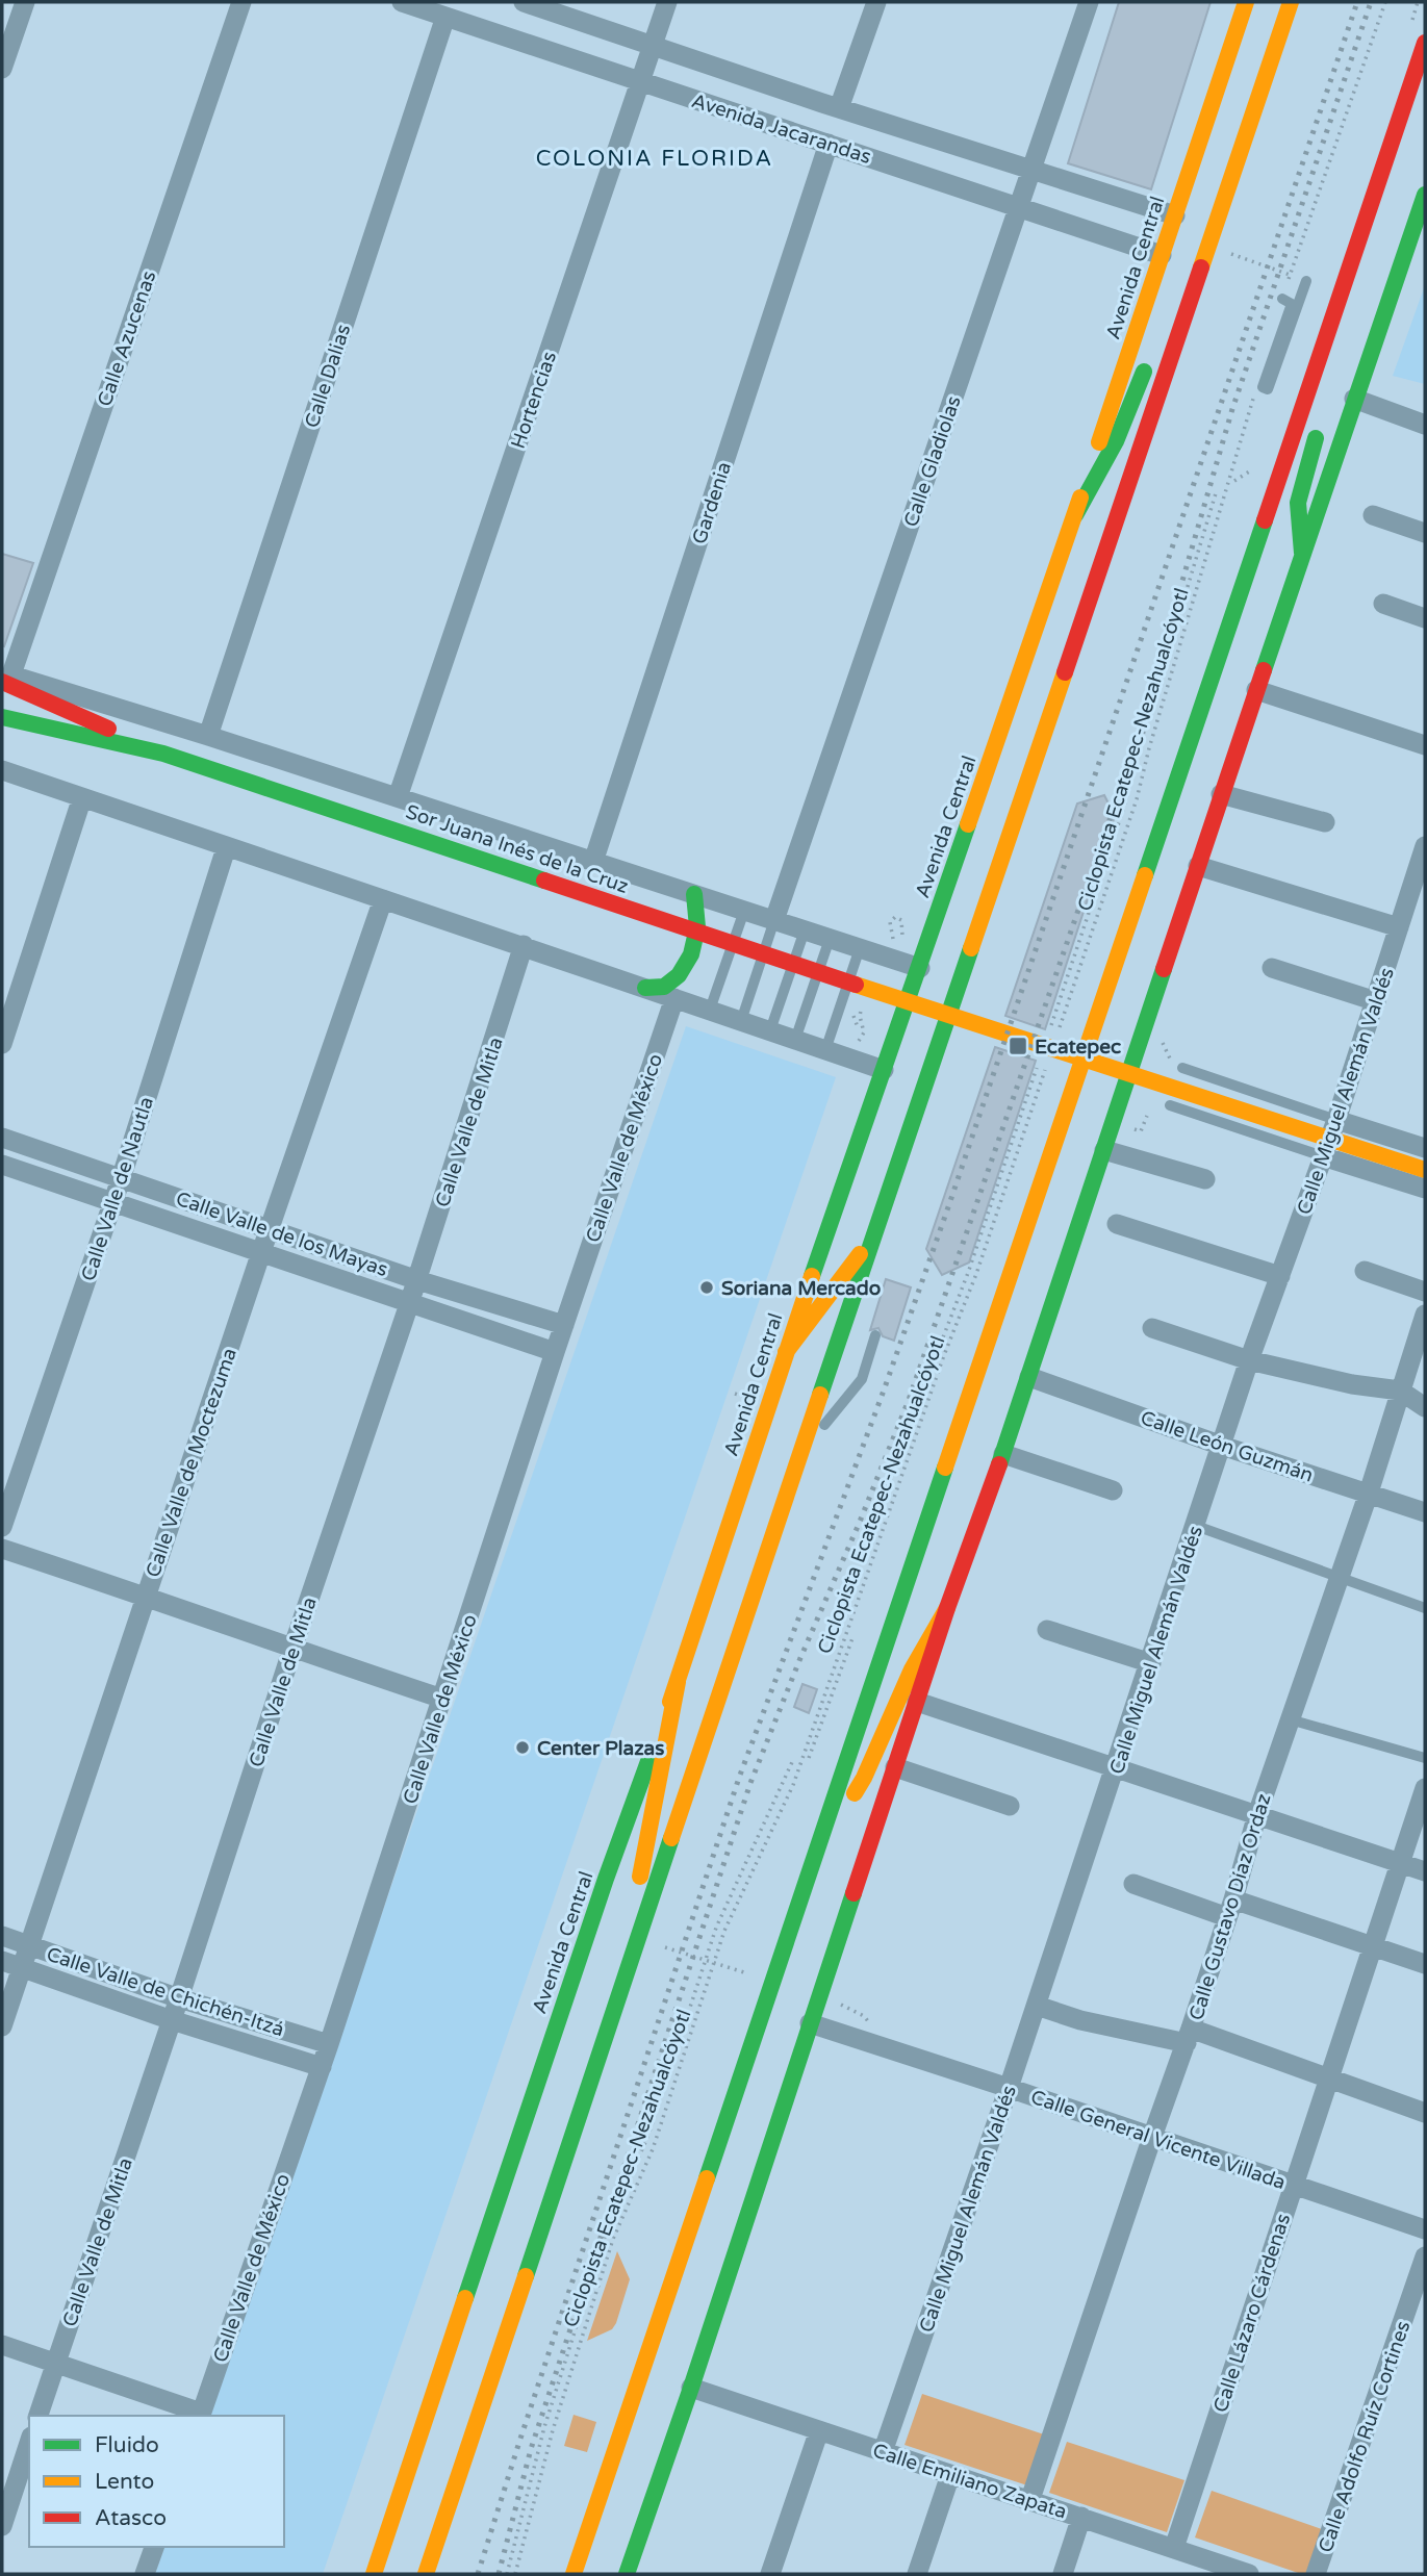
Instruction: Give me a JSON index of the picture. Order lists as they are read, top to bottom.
{
  "streets": {
    "main road": ["Avenida Central", "Sor Juana Inés de la Cruz"],
    "street": [
      "Avenida Jacarandas",
      "Calle Azucenas",
      "Calle Dalias",
      "Hortencias",
      "Calle Gladiolas",
      "Gardenia",
      "Calle Miguel Alemán Valdés",
      "Calle Valle de Mitla",
      "Calle Valle de México",
      "Calle Valle de Nautla",
      "Calle Valle de los Mayas",
      "Calle León Guzmán",
      "Calle Valle de Moctezuma",
      "Calle Gustavo Díaz Ordaz",
      "Calle Valle de Chichén-Itzá",
      "Calle General Vicente Villada",
      "Calle Lázaro Cárdenas",
      "Calle Adolfo Ruíz Cortines",
      "Calle Emiliano Zapata"
    ],
    "path": ["Ciclopista Ecatepec-Nezahualcóyotl"]
  },
  "crossings": [
    ["Avenida Jacarandas", "Avenida Central"],
    ["Avenida Jacarandas", "Calle Dalias"],
    ["Avenida Jacarandas", "Hortencias"],
    ["Avenida Jacarandas", "Calle Gladiolas"],
    ["Avenida Jacarandas", "Gardenia"],
    ["Calle Azucenas", "Sor Juana Inés de la Cruz"],
    ["Calle Miguel Alemán Valdés", "Calle León Guzmán"],
    ["Calle Miguel Alemán Valdés", "Calle General Vicente Villada"],
    ["Calle Miguel Alemán Valdés", "Calle Emiliano Zapata"],
    ["Calle Valle de Mitla", "Calle Valle de los Mayas"],
    ["Calle Valle de Mitla", "Calle Valle de Chichén-Itzá"],
    ["Calle Valle de México", "Calle Valle de los Mayas"],
    ["Calle Valle de México", "Calle Valle de Chichén-Itzá"],
    ["Calle Valle de Nautla", "Calle Valle de los Mayas"],
    ["Calle Valle de los Mayas", "Calle Valle de Moctezuma"],
    ["Calle León Guzmán", "Calle Gustavo Díaz Ordaz"],
    ["Calle Valle de Moctezuma", "Calle Valle de Chichén-Itzá"],
    ["Calle Gustavo Díaz Ordaz", "Calle General Vicente Villada"],
    ["Calle Gustavo Díaz Ordaz", "Calle Emiliano Zapata"],
    ["Calle General Vicente Villada", "Calle Lázaro Cárdenas"],
    ["Calle Lázaro Cárdenas", "Calle Emiliano Zapata"]
  ],
  "districts": ["COLONIA FLORIDA"],
  "places": {
    "transit": ["Ecatepec"],
    "other": ["Soriana Mercado", "Center Plazas"]
  },
  "legend": ["Fluido", "Lento", "Atasco"]
}
